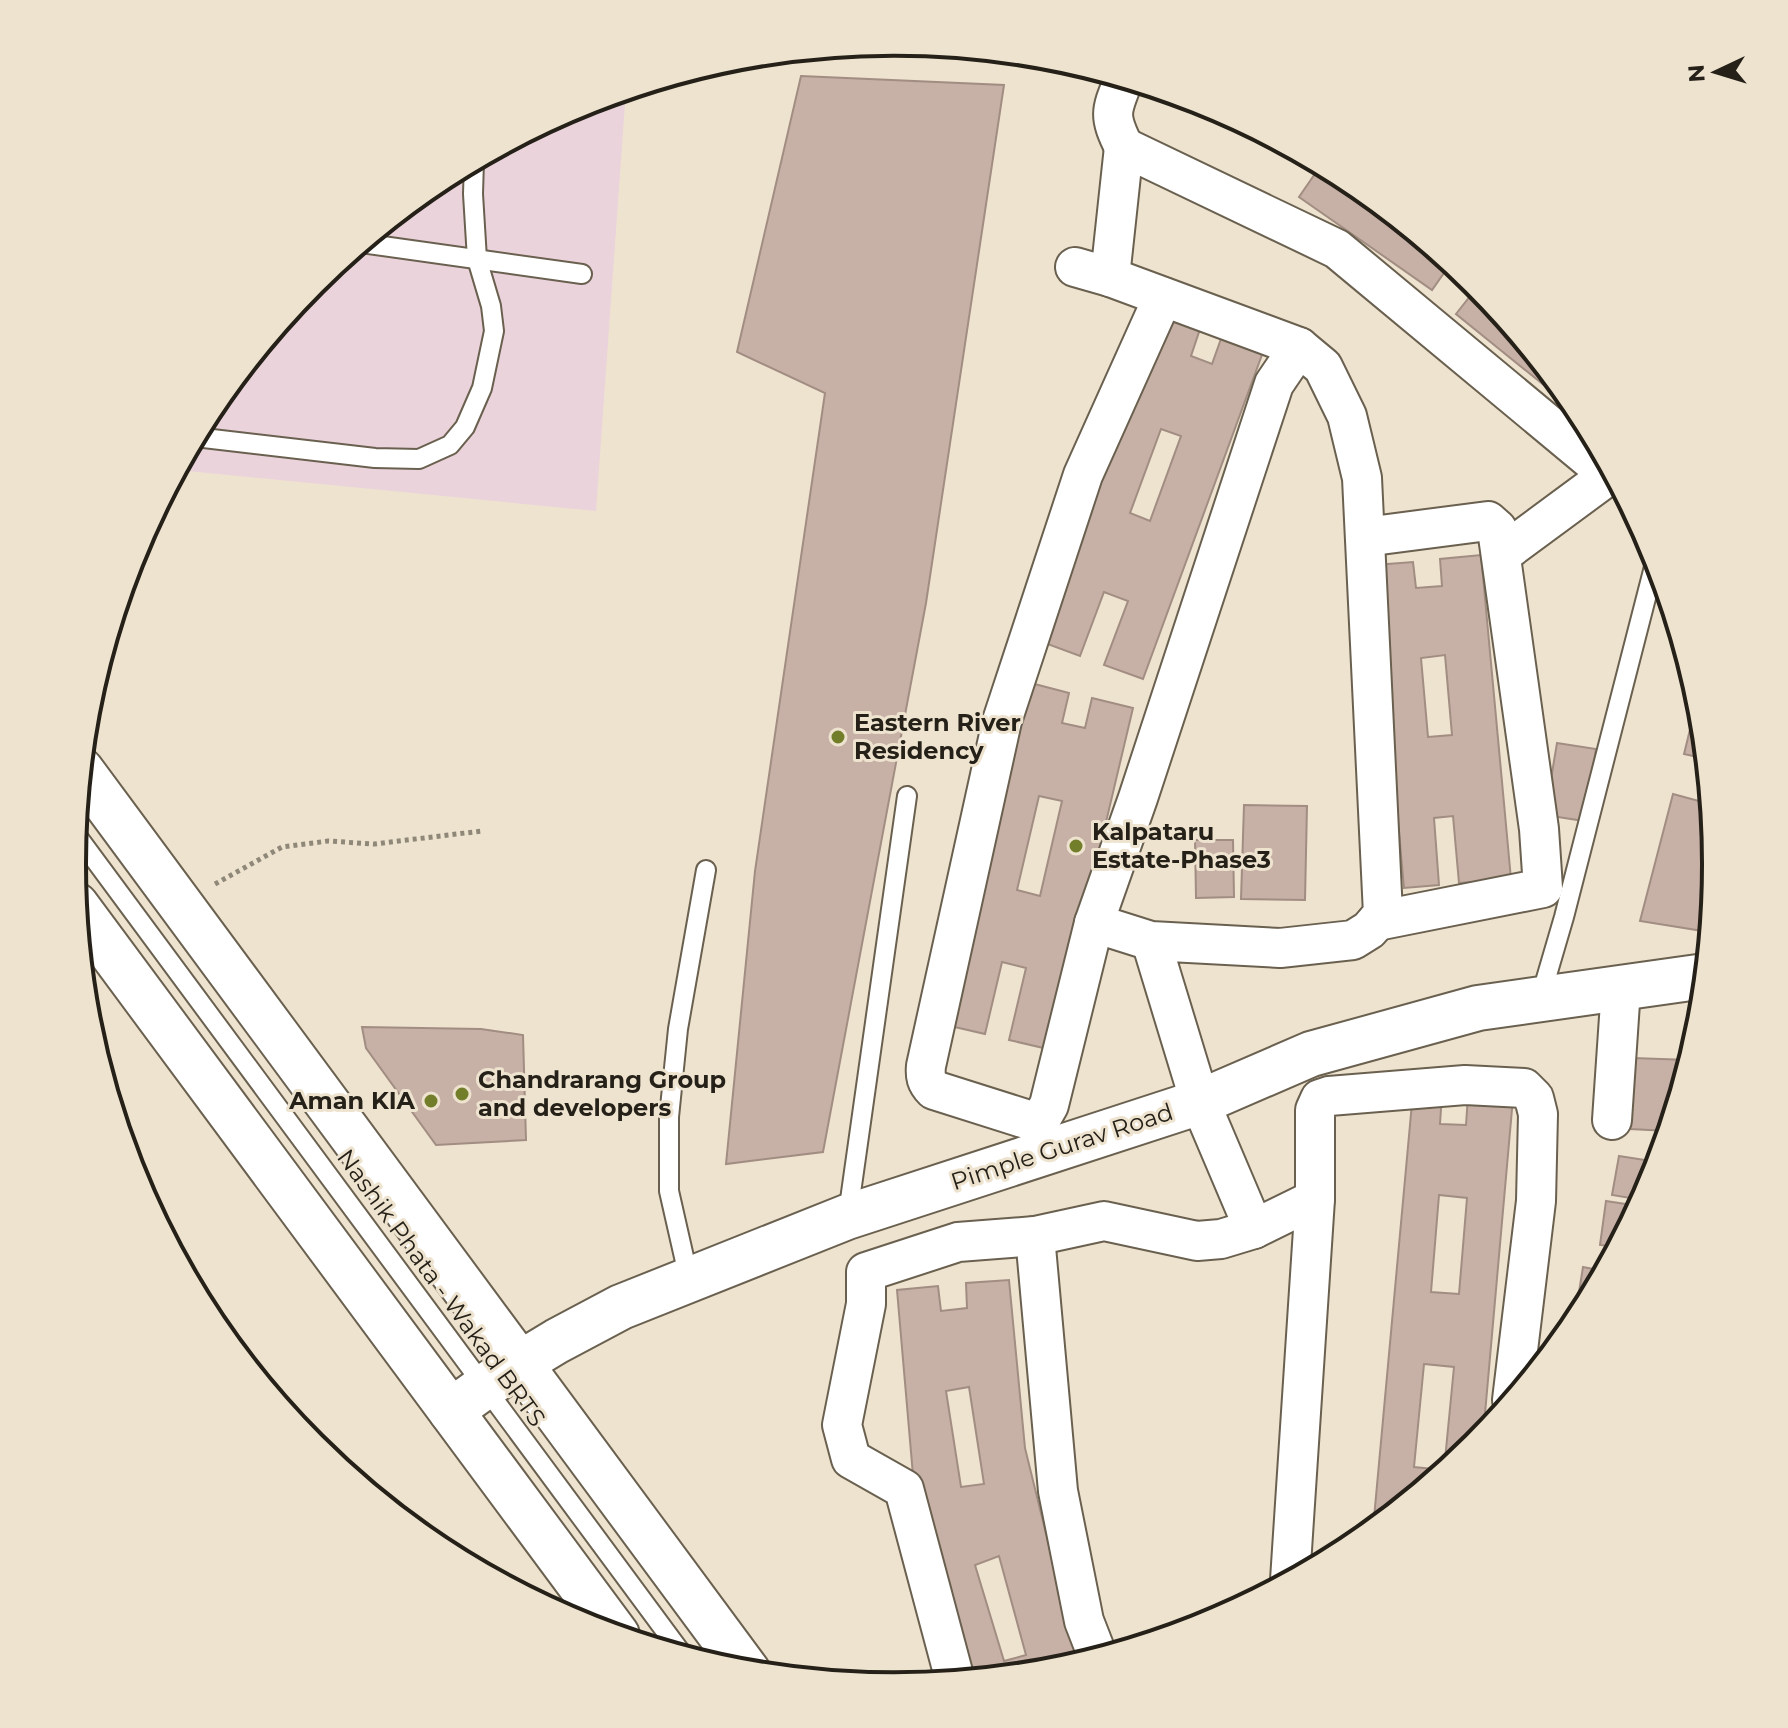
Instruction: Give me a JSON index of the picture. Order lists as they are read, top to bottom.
{
  "streets": {
    "main road": ["Pimple Gurav Road"],
    "lane": ["Nashik Phata - Wakad BRTS"]
  },
  "crossings": [
    ["Pimple Gurav Road", "Nashik Phata - Wakad BRTS"]
  ],
  "places": [
    "Eastern River Residency",
    "Kalpataru Estate-Phase3",
    "Chandrarang Group and developers",
    "Aman KIA"
  ],
  "north": "left"
}
